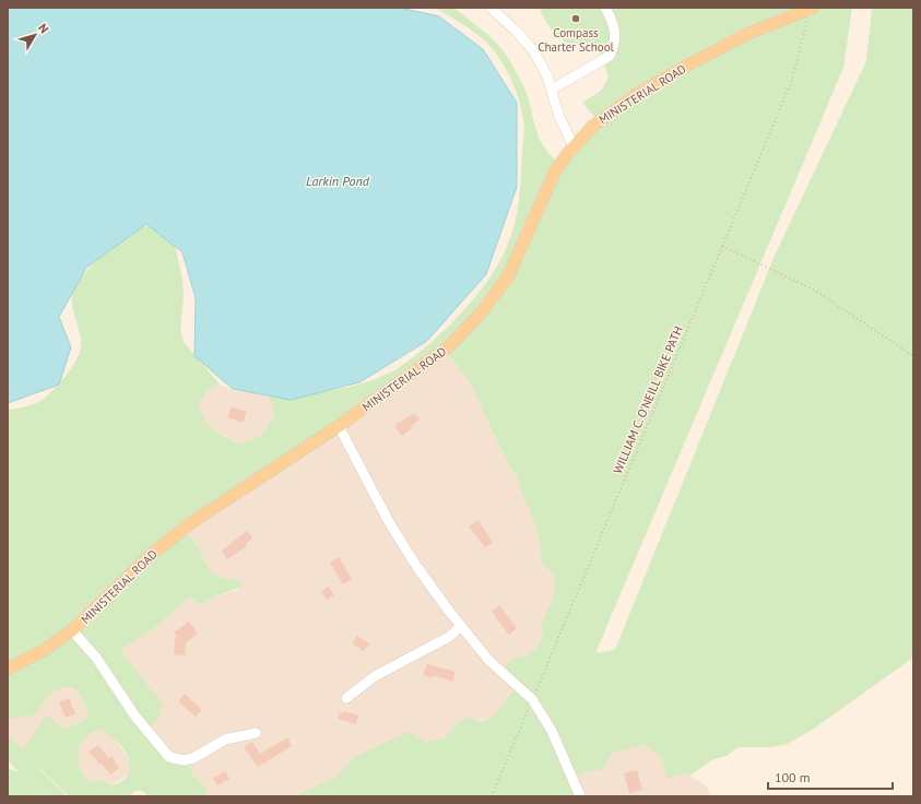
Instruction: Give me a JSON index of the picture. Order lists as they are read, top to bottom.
{
  "streets": {
    "main road": ["MINISTERIAL ROAD"],
    "path": ["WILLIAM C. O'NEILL BIKE PATH"]
  },
  "crossings": [
    ["MINISTERIAL ROAD", "WILLIAM C. O'NEILL BIKE PATH"]
  ],
  "water": ["Larkin Pond"],
  "places": ["Compass Charter School"],
  "scale_bar": "100 m",
  "north": "top right"
}
